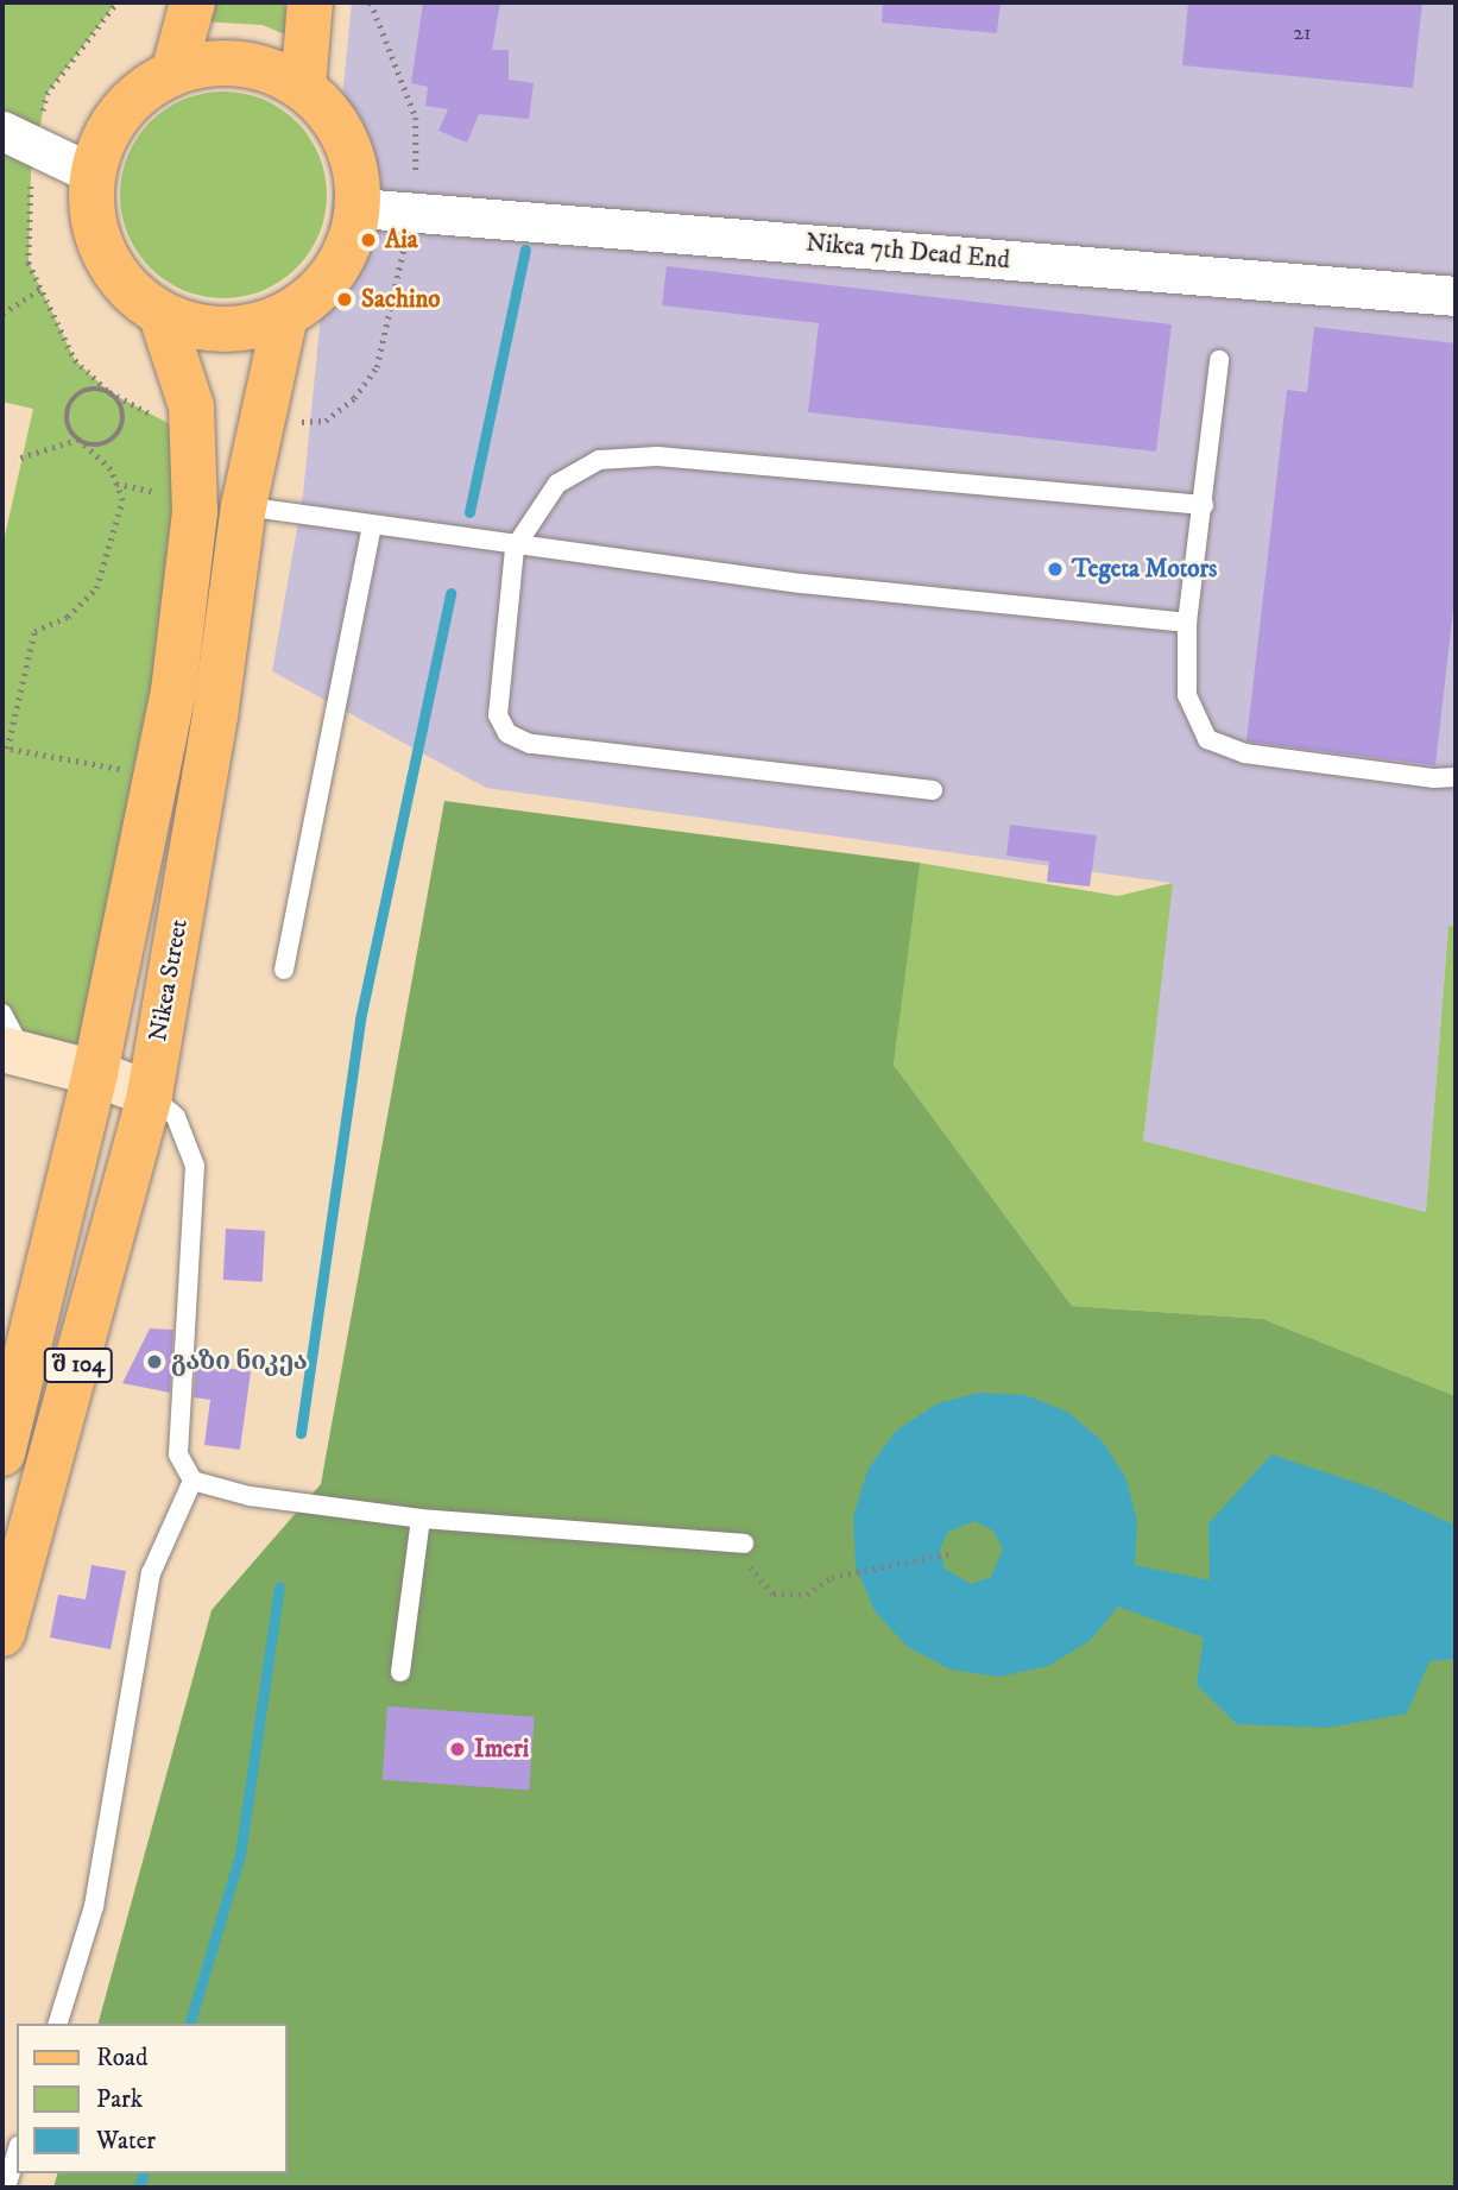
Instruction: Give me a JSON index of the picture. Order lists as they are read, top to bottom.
{
  "streets": {
    "main road": ["Nikea Street", "შ 104"],
    "street": ["Nikea 7th Dead End"]
  },
  "crossings": [
    ["Nikea 7th Dead End", "Nikea Street"]
  ],
  "places": [
    "Aia",
    "Sachino",
    "Tegeta Motors",
    "გაზი ნიკეა",
    "Imeri"
  ],
  "house_numbers": ["21"],
  "legend": ["Road", "Park", "Water"]
}
